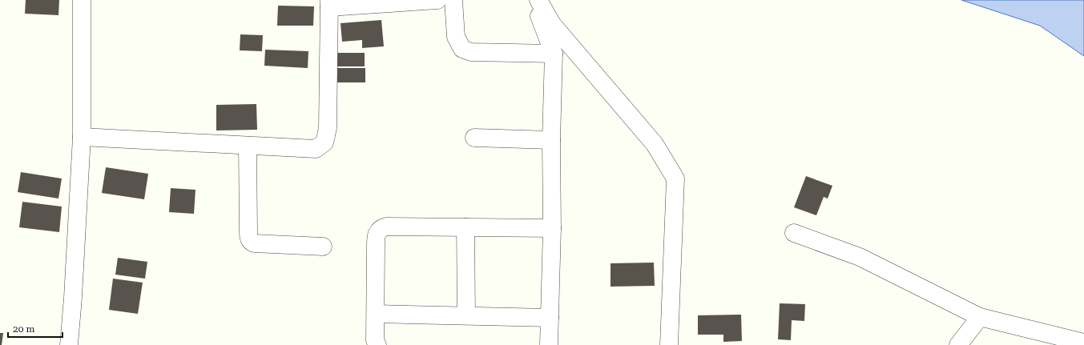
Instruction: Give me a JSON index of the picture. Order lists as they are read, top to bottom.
{
  "scale_bar": "20 m"
}
